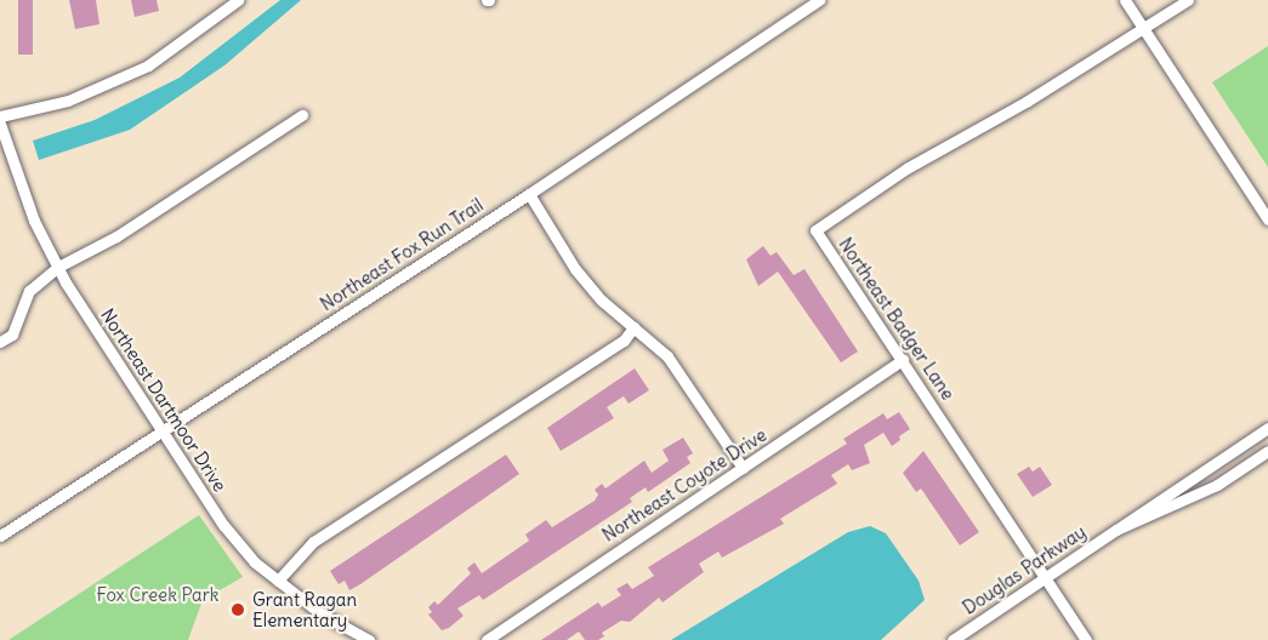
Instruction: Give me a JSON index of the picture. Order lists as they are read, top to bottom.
{
  "streets": {
    "street": [
      "Northeast Fox Run Trail",
      "Northeast Badger Lane",
      "Northeast Dartmoor Drive",
      "Northeast Coyote Drive",
      "Douglas Parkway"
    ]
  },
  "crossings": [
    ["Northeast Fox Run Trail", "Northeast Dartmoor Drive"],
    ["Northeast Badger Lane", "Northeast Coyote Drive"],
    ["Northeast Badger Lane", "Douglas Parkway"]
  ],
  "parks": ["Fox Creek Park"],
  "places": ["Grant Ragan Elementary"]
}
